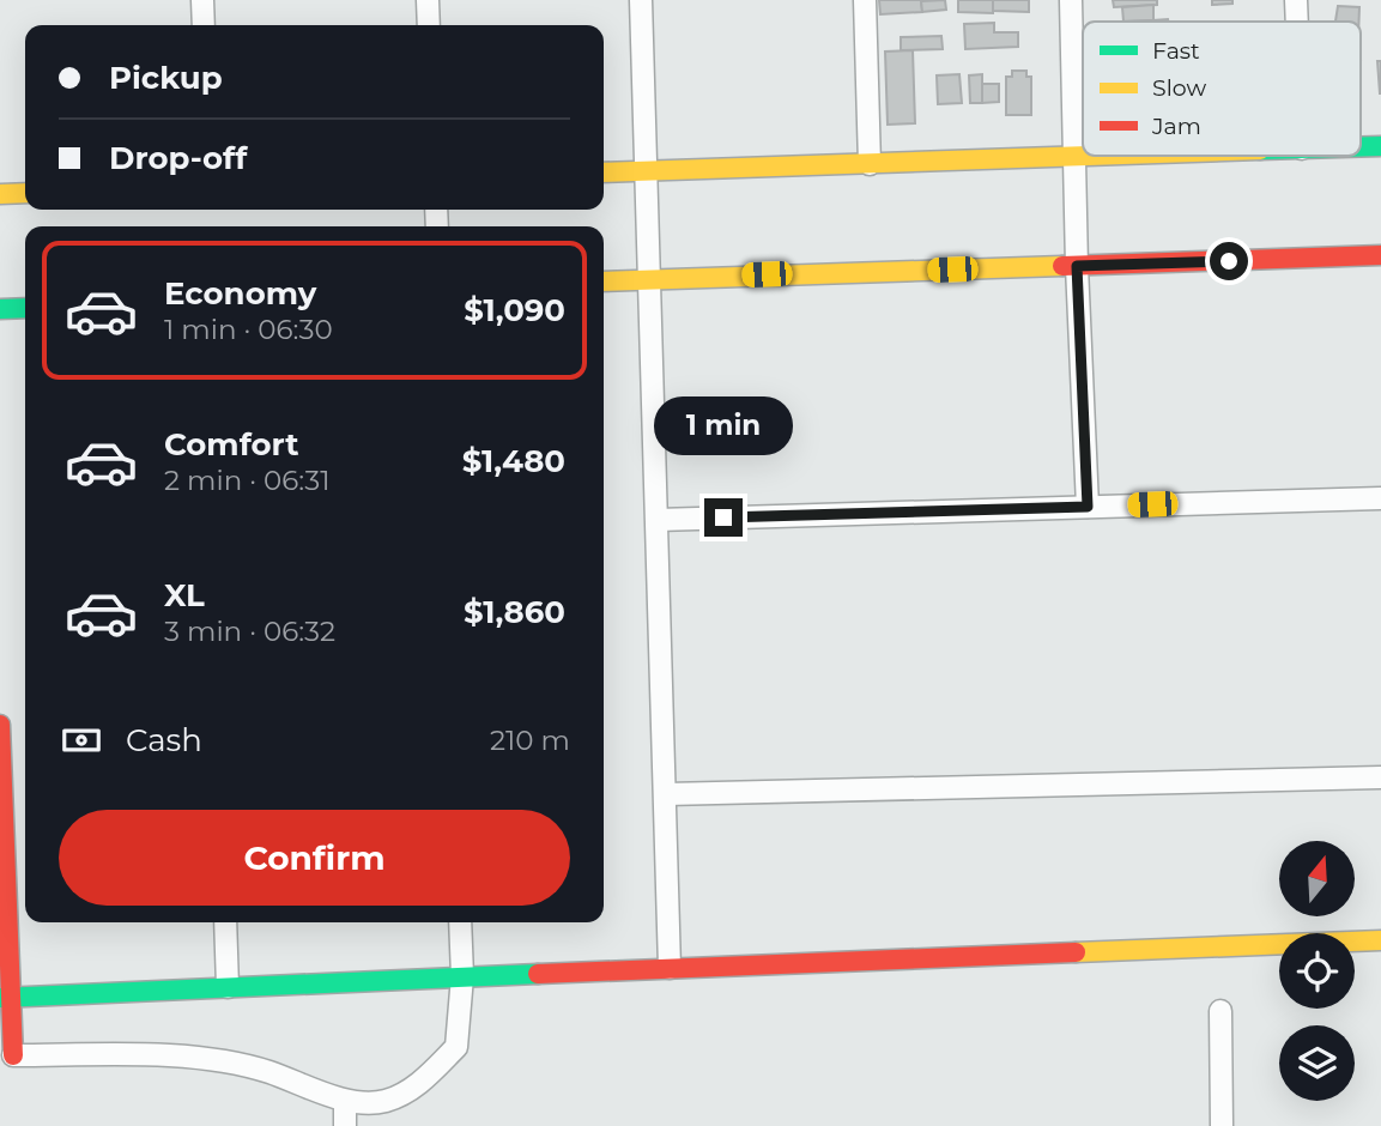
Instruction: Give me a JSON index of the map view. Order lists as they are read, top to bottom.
{
  "legend": ["Fast", "Slow", "Jam"],
  "north": "top",
  "page": {
    "banner": ["Pickup", "Drop-off"],
    "list": [
      {
        "name": "Economy",
        "note": "1 min · 06:30",
        "value": "$1,090"
      },
      {
        "name": "Comfort",
        "note": "2 min · 06:31",
        "value": "$1,480"
      },
      {
        "name": "XL",
        "note": "3 min · 06:32",
        "value": "$1,860"
      }
    ],
    "bubble": "1 min",
    "pay": ["Cash", "210 m"],
    "buttons": "Confirm"
  }
}
